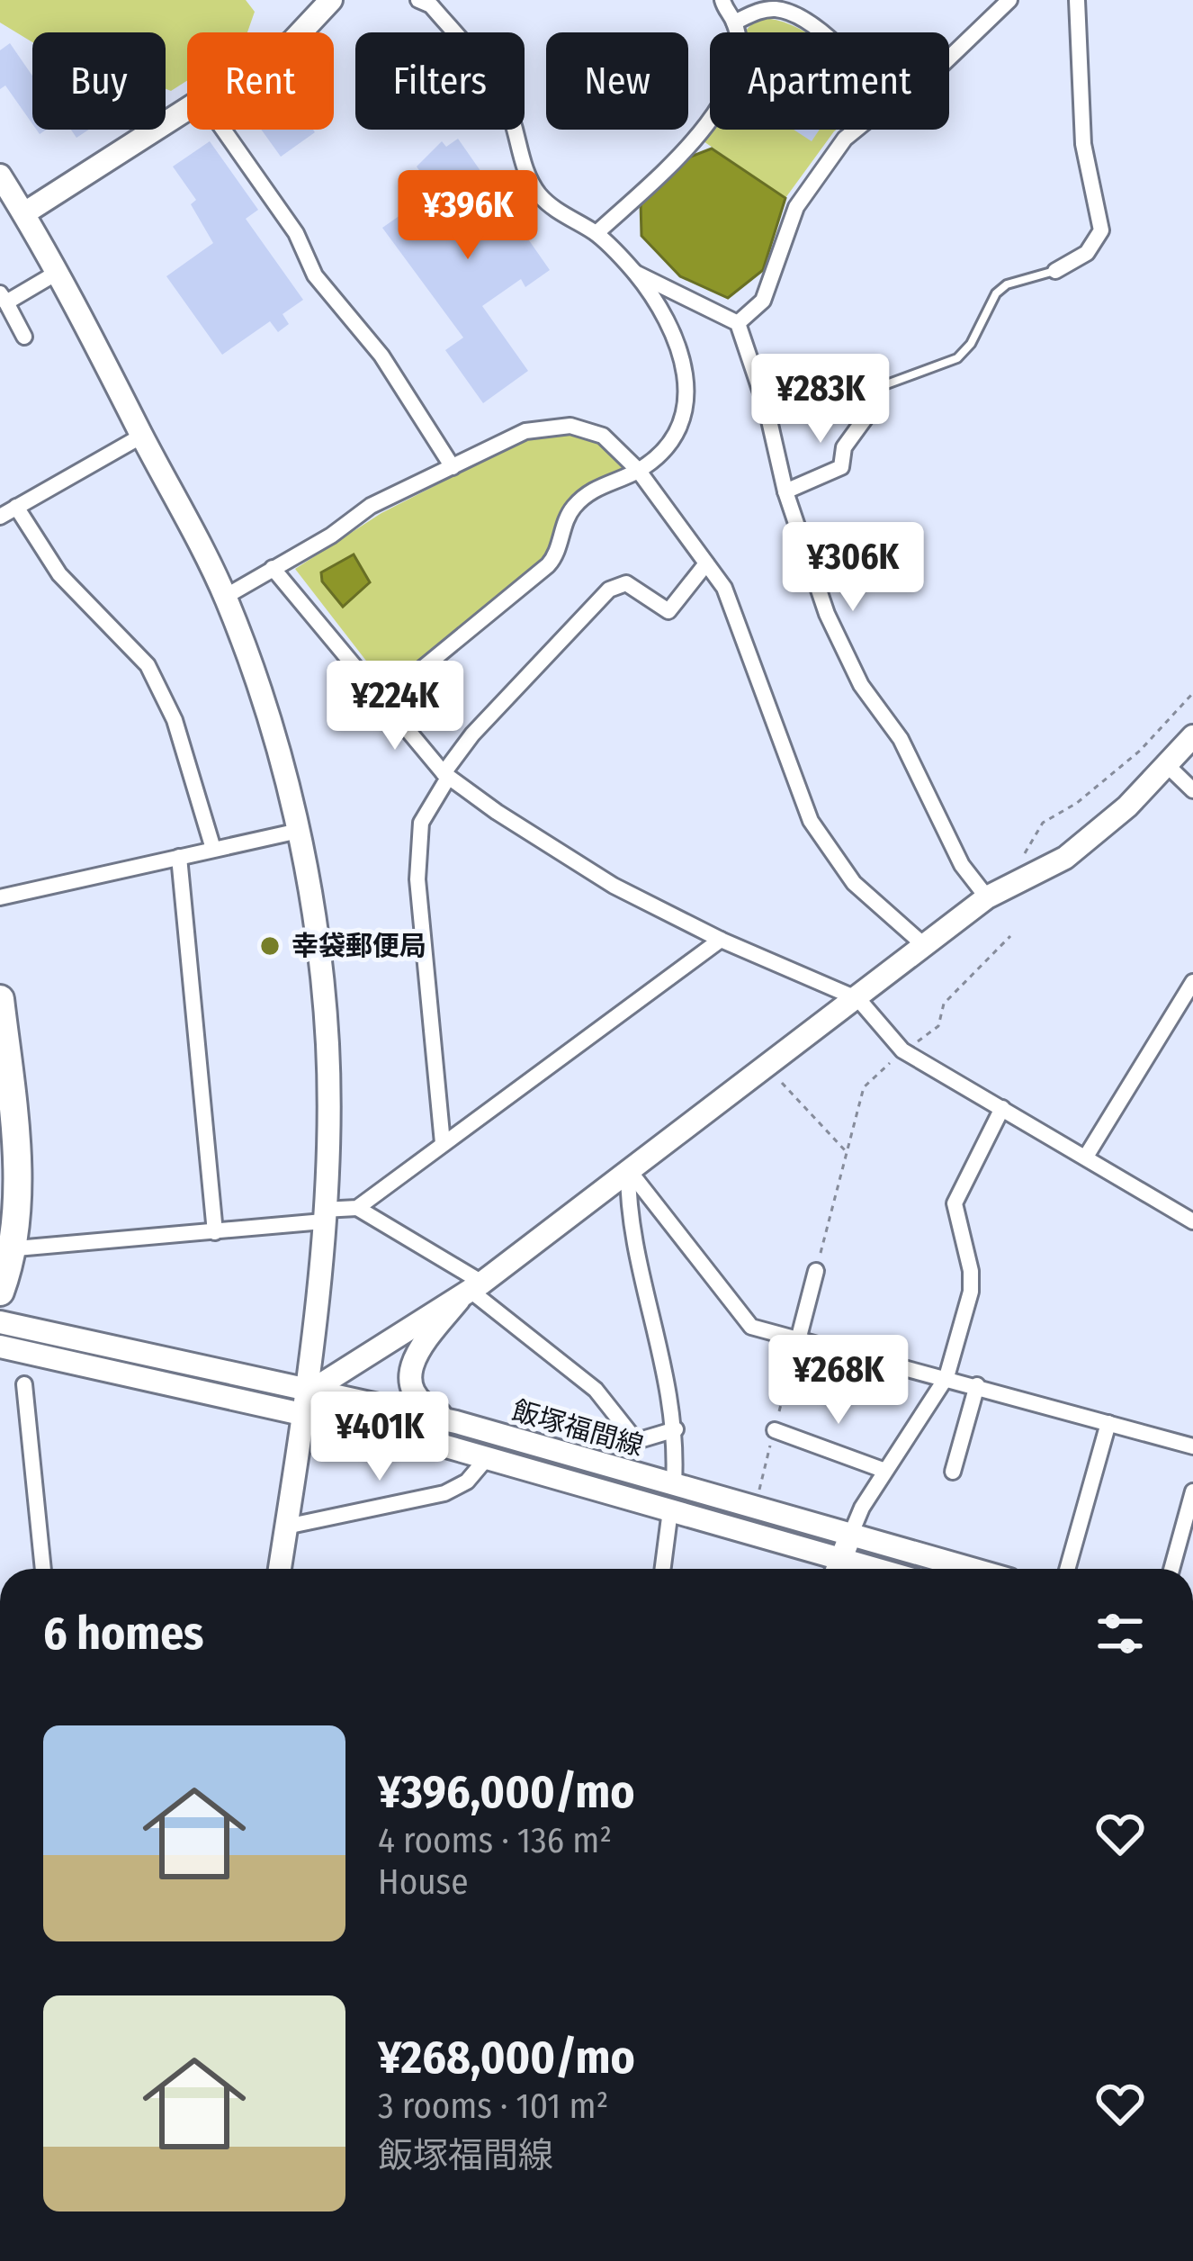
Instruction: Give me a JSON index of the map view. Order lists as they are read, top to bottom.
{
  "streets": {
    "street": ["飯塚福間線"]
  },
  "places": ["幸袋郵便局"],
  "page": {
    "chip": [
      "Buy",
      "Rent",
      "Filters",
      "New",
      "Apartment"
    ],
    "price": [
      "¥396K",
      "¥283K",
      "¥306K",
      "¥224K",
      "¥268K",
      "¥401K"
    ],
    "heading": "6 homes",
    "list": [
      {
        "name": "¥396,000/mo",
        "note": "4 rooms · 136 m² · House"
      },
      {
        "name": "¥268,000/mo",
        "note": "3 rooms · 101 m² · 飯塚福間線"
      }
    ]
  }
}
